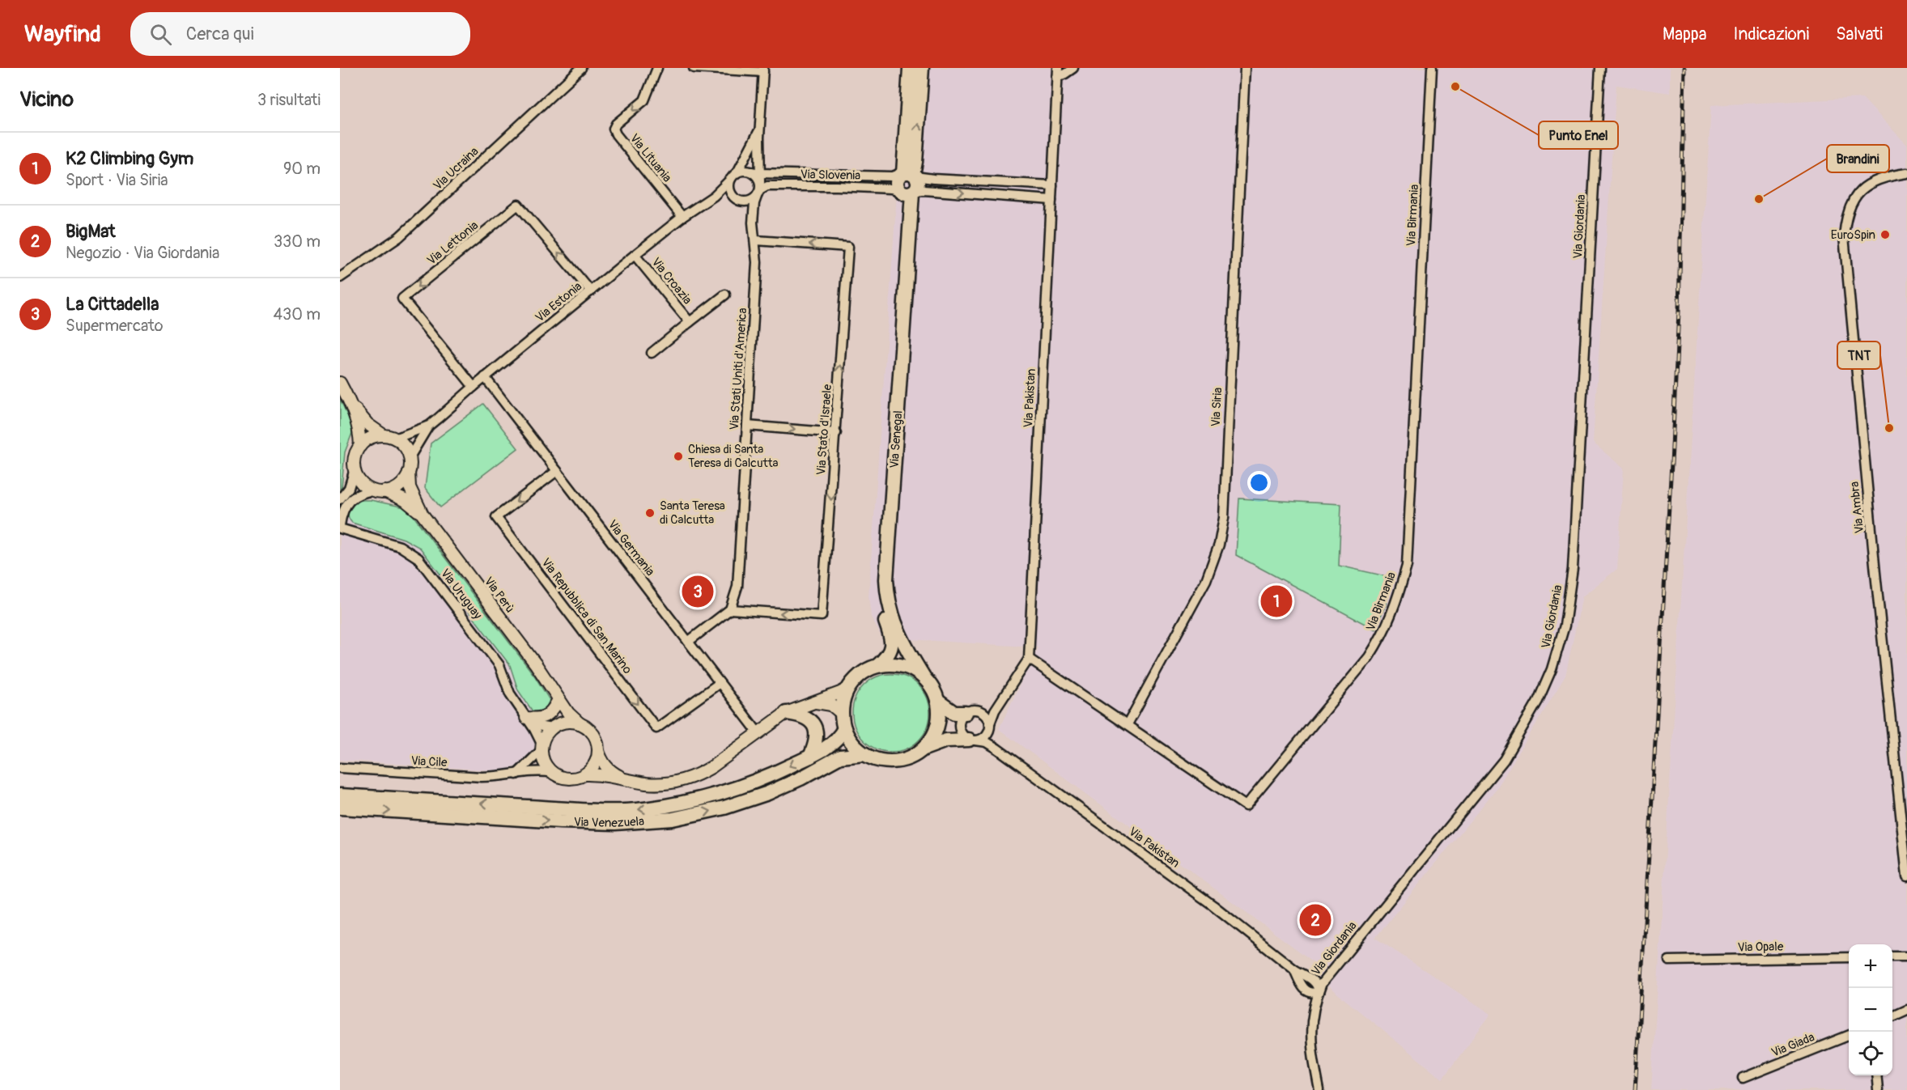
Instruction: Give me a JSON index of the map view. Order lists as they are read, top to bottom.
{
  "streets": {
    "main road": ["Via Senegal", "Via Venezuela"],
    "street": [
      "Via Lituania",
      "Via Ucraina",
      "Via Slovenia",
      "Via Birmania",
      "Via Giordania",
      "Via Lettonia",
      "Via Croazia",
      "Via Estonia",
      "Via Stati Uniti d'America",
      "Via Pakistan",
      "Via Siria",
      "Via Stato d'Israele",
      "Via Ambra",
      "Via Germania",
      "Via Uruguay",
      "Via Perù",
      "Via Repubblica di San Marino",
      "Via Cile",
      "Via Opale",
      "Via Giada"
    ]
  },
  "crossings": [
    ["Via Lituania", "Via Estonia"],
    ["Via Slovenia", "Via Estonia"],
    ["Via Slovenia", "Via Stati Uniti d'America"],
    ["Via Slovenia", "Via Pakistan"],
    ["Via Slovenia", "Via Senegal"],
    ["Via Birmania", "Via Pakistan"],
    ["Via Birmania", "Via Siria"],
    ["Via Giordania", "Via Pakistan"],
    ["Via Lettonia", "Via Estonia"],
    ["Via Croazia", "Via Estonia"],
    ["Via Estonia", "Via Stati Uniti d'America"],
    ["Via Estonia", "Via Germania"],
    ["Via Estonia", "Via Uruguay"],
    ["Via Estonia", "Via Perù"],
    ["Via Stati Uniti d'America", "Via Stato d'Israele"],
    ["Via Pakistan", "Via Venezuela"],
    ["Via Senegal", "Via Perù"],
    ["Via Senegal", "Via Venezuela"],
    ["Via Germania", "Via Perù"],
    ["Via Germania", "Via Repubblica di San Marino"],
    ["Via Uruguay", "Via Perù"],
    ["Via Uruguay", "Via Cile"],
    ["Via Perù", "Via Cile"],
    ["Via Perù", "Via Venezuela"]
  ],
  "places": [
    "Punto Enel",
    "Brandini",
    "EuroSpin",
    "TNT",
    "Chiesa di Santa Teresa di Calcutta",
    "Santa Teresa di Calcutta"
  ],
  "page": {
    "header": "Wayfind",
    "search": "Cerca qui",
    "nav": ["Mappa", "Indicazioni", "Salvati"],
    "heading": ["Vicino", "3 risultati"],
    "list": [
      {
        "mark": "1",
        "name": "K2 Climbing Gym",
        "note": "Sport · Via Siria",
        "value": "90 m"
      },
      {
        "mark": "2",
        "name": "BigMat",
        "note": "Negozio · Via Giordania",
        "value": "330 m"
      },
      {
        "mark": "3",
        "name": "La Cittadella",
        "note": "Supermercato",
        "value": "430 m"
      }
    ],
    "pins": ["3", "1", "2"],
    "map_buttons": ["+", "−"]
  }
}
